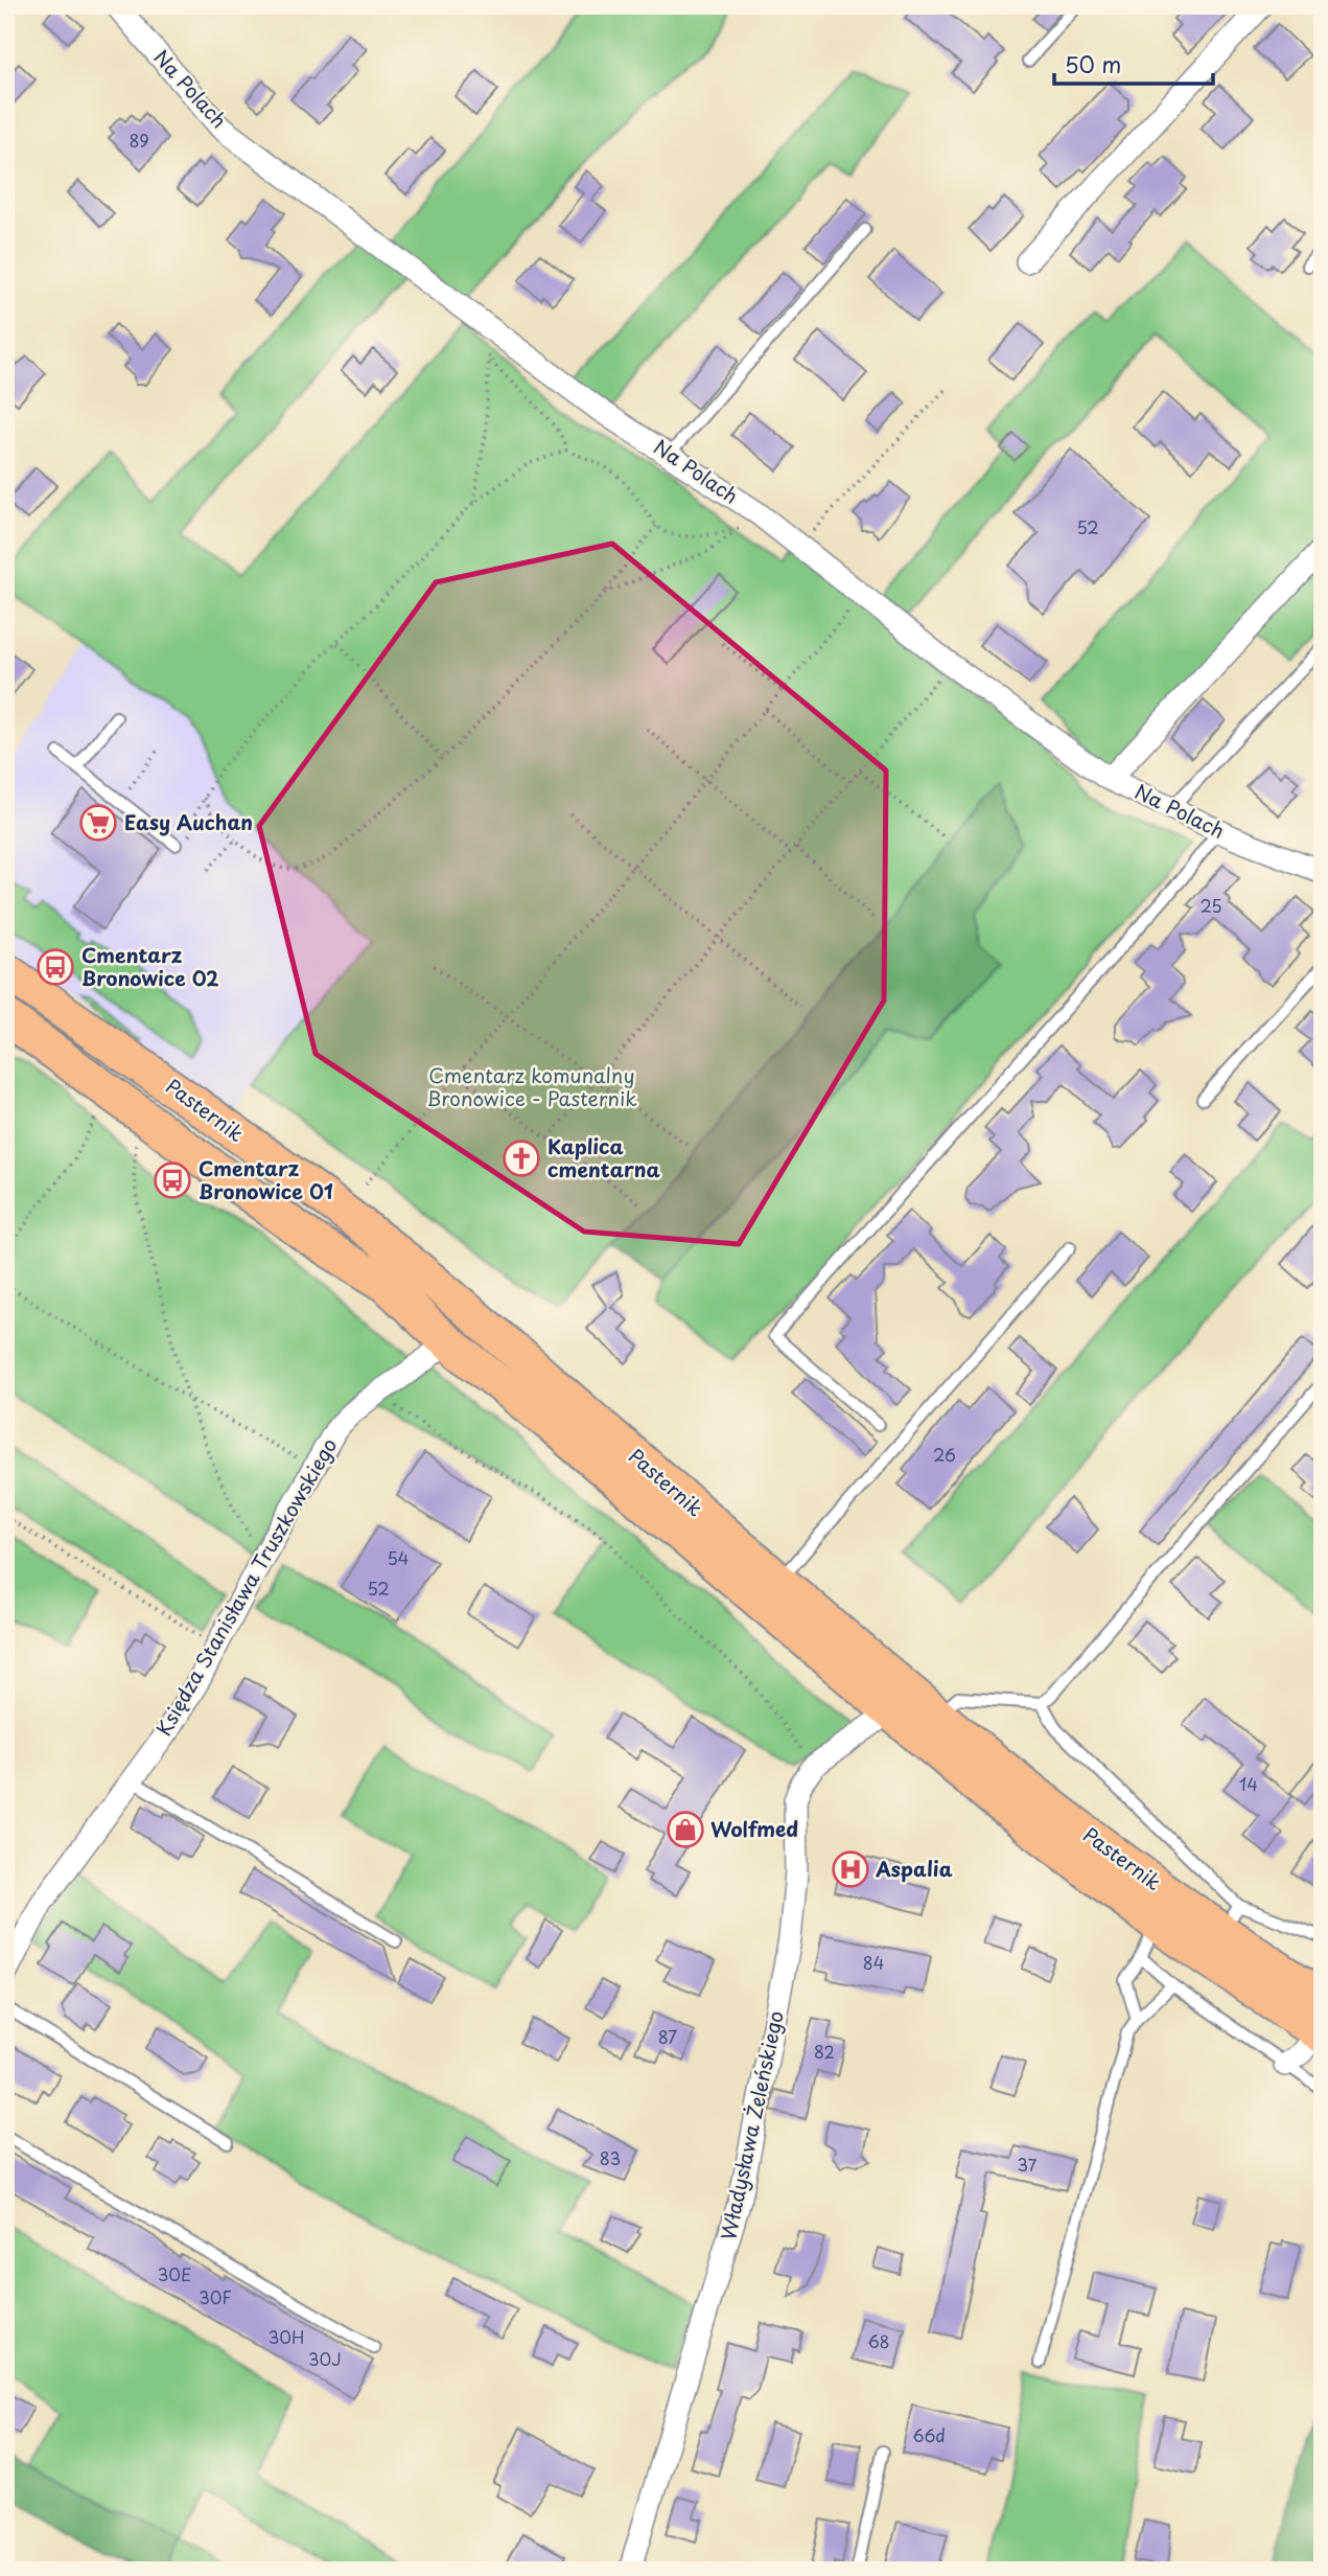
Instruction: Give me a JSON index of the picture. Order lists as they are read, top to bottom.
{
  "streets": {
    "main road": ["Pasternik"],
    "street": ["Na Polach", "Księdza Stanisława Truszkowskiego", "Władysława Żeleńskiego"]
  },
  "crossings": [
    ["Pasternik", "Księdza Stanisława Truszkowskiego"],
    ["Pasternik", "Władysława Żeleńskiego"]
  ],
  "parks": ["Cmentarz komunalny Bronowice - Pasternik"],
  "places": {
    "supermarket": ["Easy Auchan"],
    "bus stop": ["Cmentarz Bronowice 02", "Cmentarz Bronowice 01"],
    "church": ["Kaplica cmentarna"],
    "shop": ["Wolfmed"],
    "hospital": ["Aspalia"]
  },
  "house_numbers": [
    "89",
    "52",
    "25",
    "26",
    "54",
    "52",
    "14",
    "84",
    "87",
    "82",
    "83",
    "37",
    "30E",
    "30F",
    "30H",
    "68",
    "30J",
    "66d"
  ],
  "scale_bar": "50 m"
}
